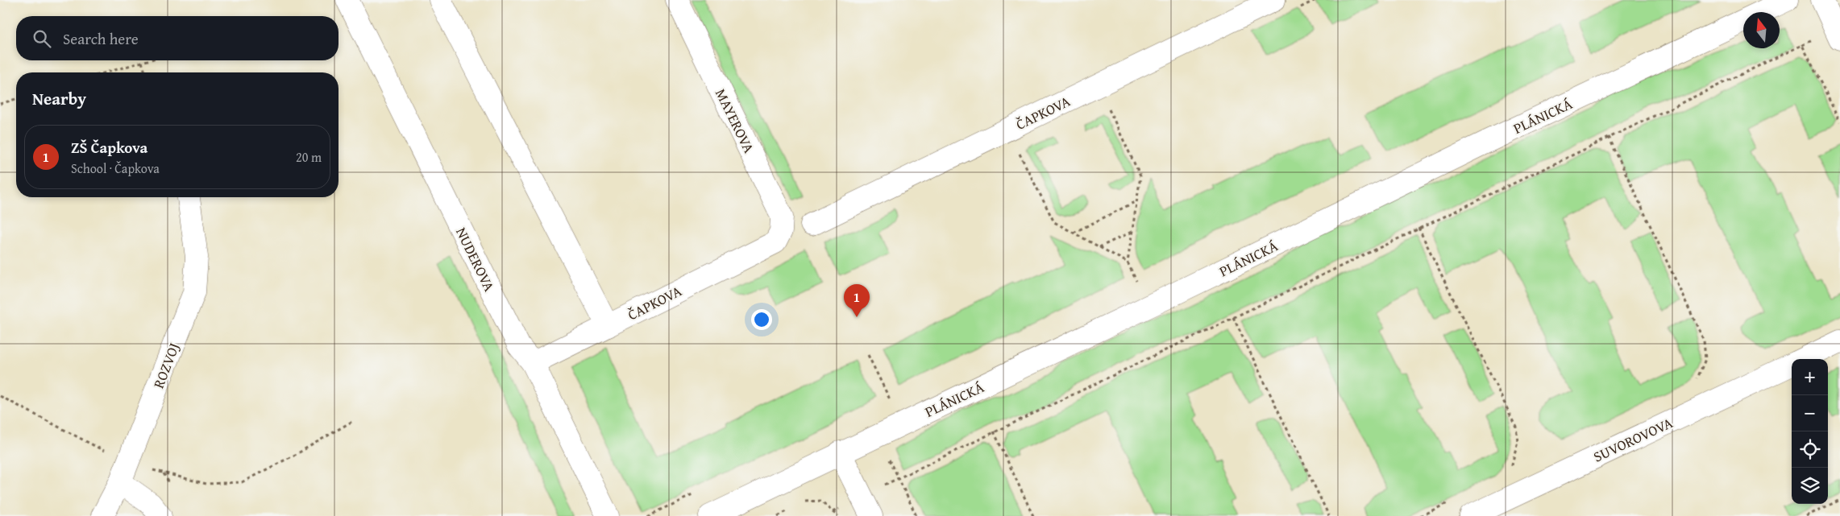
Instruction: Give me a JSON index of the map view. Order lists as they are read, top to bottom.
{
  "streets": {
    "street": [
      "ČAPKOVA",
      "PLÁNICKÁ",
      "MAYEROVA",
      "NUDEROVA",
      "ROZVOJ",
      "SUVOROVOVA"
    ]
  },
  "crossings": [
    ["ČAPKOVA", "MAYEROVA"],
    ["ČAPKOVA", "NUDEROVA"]
  ],
  "north": "top",
  "page": {
    "search": "Search here",
    "heading": "Nearby",
    "list": [
      {
        "mark": "1",
        "name": "ZŠ Čapkova",
        "note": "School · Čapkova",
        "value": "20 m"
      }
    ],
    "pins": "1",
    "map_buttons": ["+", "−"]
  }
}
